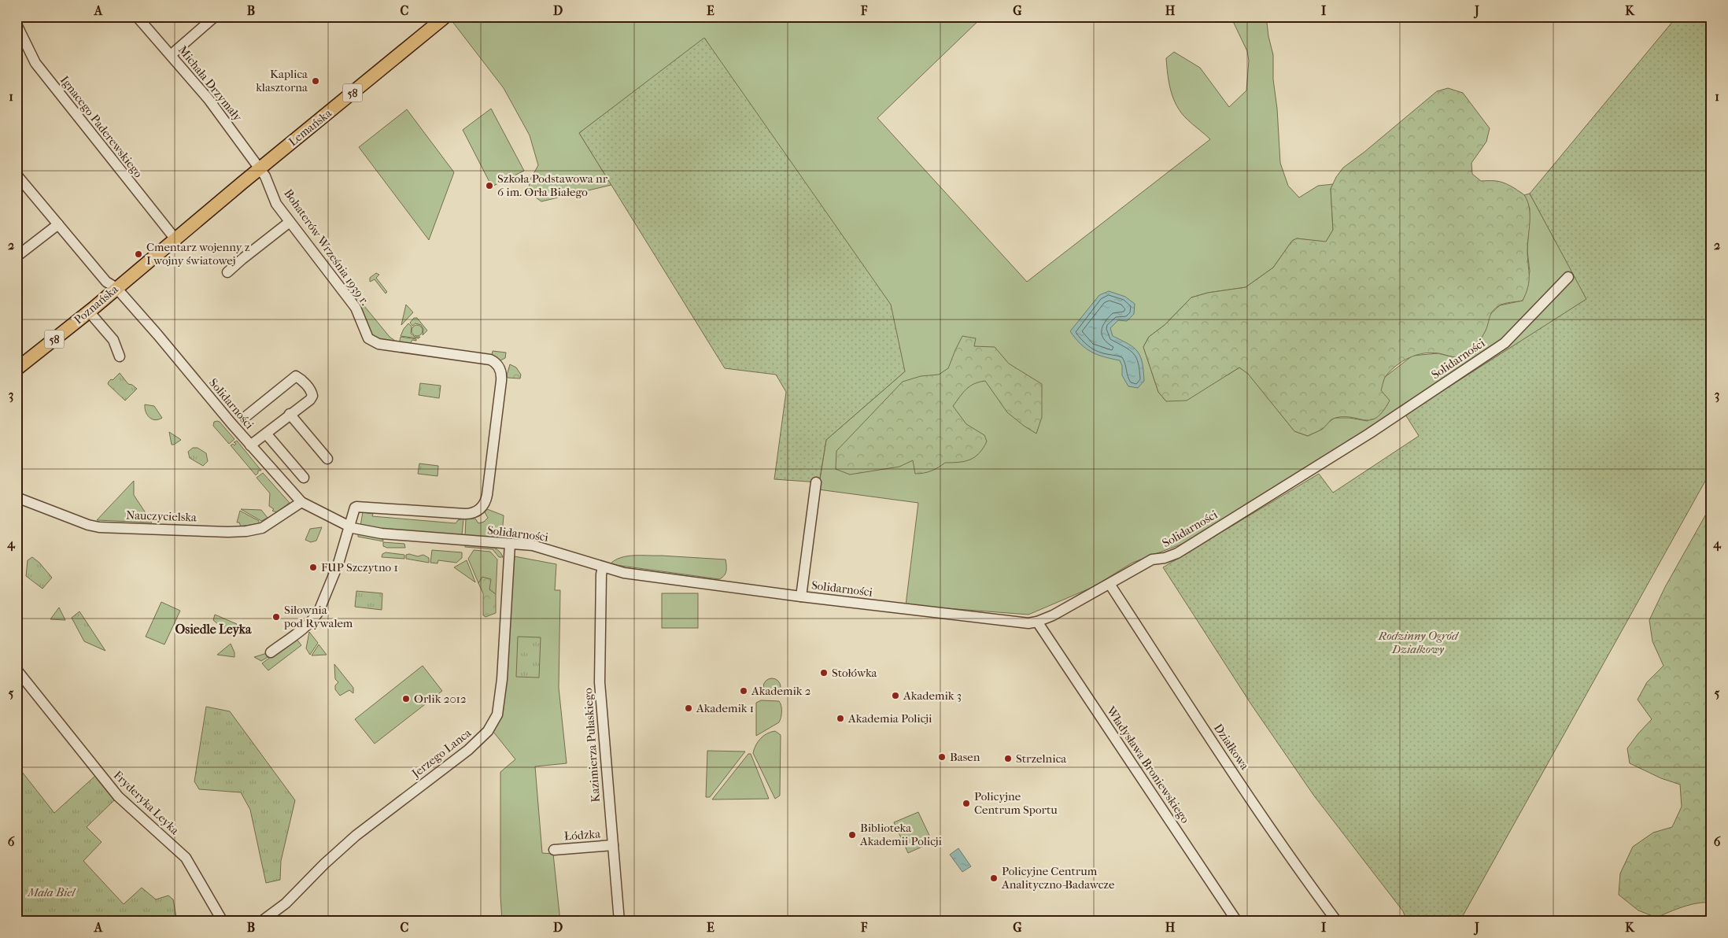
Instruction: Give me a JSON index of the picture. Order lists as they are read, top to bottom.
{
  "streets": {
    "main road": ["58", "Lemańska", "Poznańska"],
    "street": [
      "Michała Drzymały",
      "Ignacego Paderewskiego",
      "Bohaterów Września 1939 r.",
      "Solidarności",
      "Nauczycielska",
      "Kazimierza Pułaskiego",
      "Działkowa",
      "Jerzego Lanca",
      "Władysława Broniewskiego",
      "Fryderyka Leyka",
      "Łódzka"
    ]
  },
  "crossings": [
    ["Michała Drzymały", "Lemańska"],
    ["Michała Drzymały", "Bohaterów Września 1939 r."],
    ["Ignacego Paderewskiego", "Lemańska"],
    ["Ignacego Paderewskiego", "Poznańska"],
    ["Lemańska", "Bohaterów Września 1939 r."],
    ["Lemańska", "Poznańska"],
    ["Bohaterów Września 1939 r.", "Solidarności"],
    ["Poznańska", "Solidarności"],
    ["Solidarności", "Nauczycielska"],
    ["Solidarności", "Kazimierza Pułaskiego"],
    ["Solidarności", "Działkowa"],
    ["Solidarności", "Jerzego Lanca"],
    ["Solidarności", "Władysława Broniewskiego"],
    ["Kazimierza Pułaskiego", "Łódzka"]
  ],
  "districts": ["Osiedle Leyka"],
  "parks": ["Rodzinny Ogród Działkowy", "Mała Biel"],
  "places": [
    "Kaplica klasztorna",
    "Szkoła Podstawowa nr 6 im. Orła Białego",
    "Cmentarz wojenny z I wojny światowej",
    "FUP Szczytno 1",
    "Siłownia pod Rywalem",
    "Stołówka",
    "Akademik 2",
    "Akademik 3",
    "Orlik 2012",
    "Akademik 1",
    "Akademia Policji",
    "Basen",
    "Strzelnica",
    "Policyjne Centrum Sportu",
    "Biblioteka Akademii Policji",
    "Policyjne Centrum Analityczno-Badawcze"
  ],
  "grid": {
    "columns": [
      "A",
      "B",
      "C",
      "D",
      "E",
      "F",
      "G",
      "H",
      "I",
      "J",
      "K"
    ],
    "rows": [
      "1",
      "2",
      "3",
      "4",
      "5",
      "6"
    ]
  }
}
